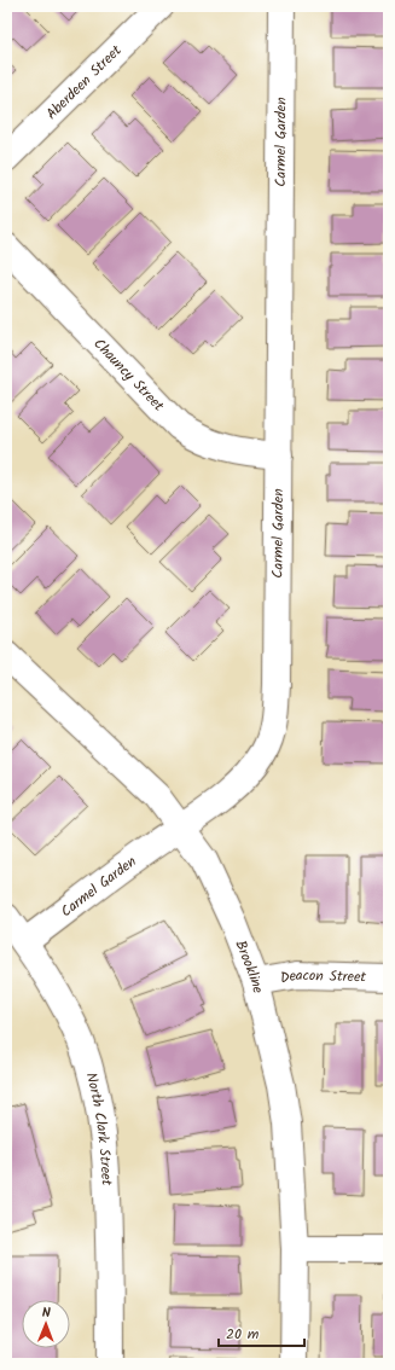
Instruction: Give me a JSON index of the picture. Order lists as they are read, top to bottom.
{
  "streets": {
    "street": [
      "Aberdeen Street",
      "Carmel Garden",
      "Chauncy Street",
      "Brookline",
      "Deacon Street",
      "North Clark Street"
    ]
  },
  "crossings": [
    ["Carmel Garden", "Chauncy Street"],
    ["Carmel Garden", "Brookline"],
    ["Carmel Garden", "North Clark Street"],
    ["Brookline", "Deacon Street"]
  ],
  "scale_bar": "20 m",
  "north": "top"
}
